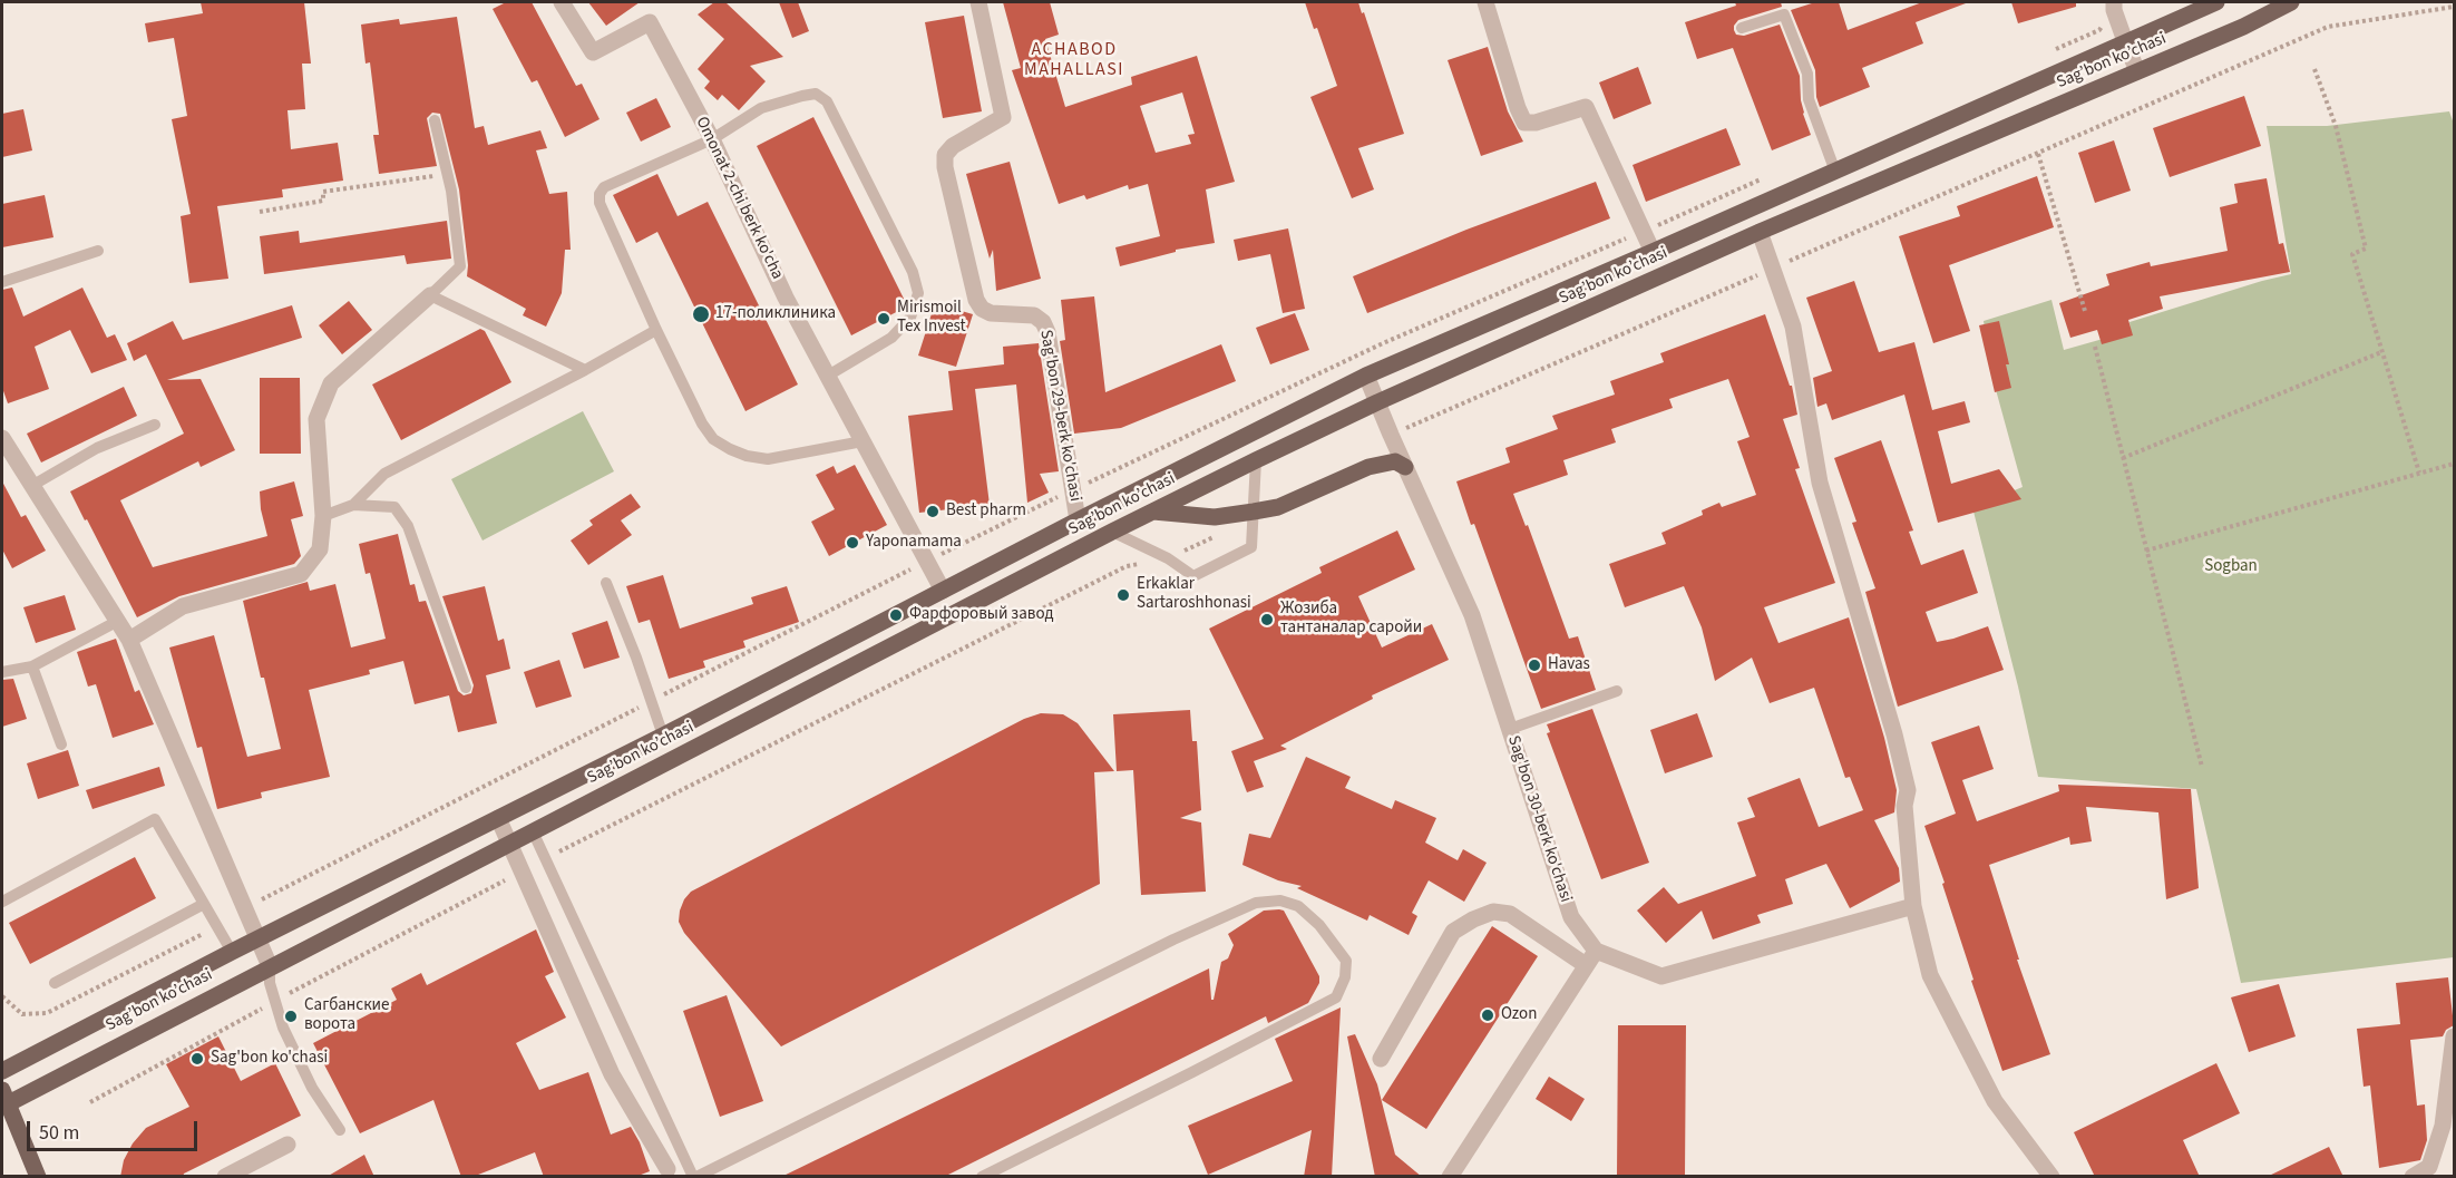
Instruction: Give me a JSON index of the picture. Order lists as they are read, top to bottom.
{
  "streets": {
    "main road": ["Sag’bon ko’chasi"],
    "street": ["Omonat 2-chi berk ko'cha", "Sag'bon 29-berk ko'chasi", "Sag'bon 30-berk ko'chasi"]
  },
  "crossings": [
    ["Sag’bon ko’chasi", "Omonat 2-chi berk ko'cha"],
    ["Sag’bon ko’chasi", "Sag'bon 29-berk ko'chasi"],
    ["Sag’bon ko’chasi", "Sag'bon 30-berk ko'chasi"]
  ],
  "districts": ["ACHABOD MAHALLASI"],
  "parks": ["Sogban"],
  "places": [
    "17-поликлиника",
    "Mirismoil Tex Invest",
    "Best pharm",
    "Yaponamama",
    "Erkaklar Sartaroshhonasi",
    "Фарфоровый завод",
    "Жозиба тантаналар саройи",
    "Havas",
    "Ozon",
    "Сагбанские ворота",
    "Sag'bon ko'chasi"
  ],
  "scale_bar": "50 m"
}
